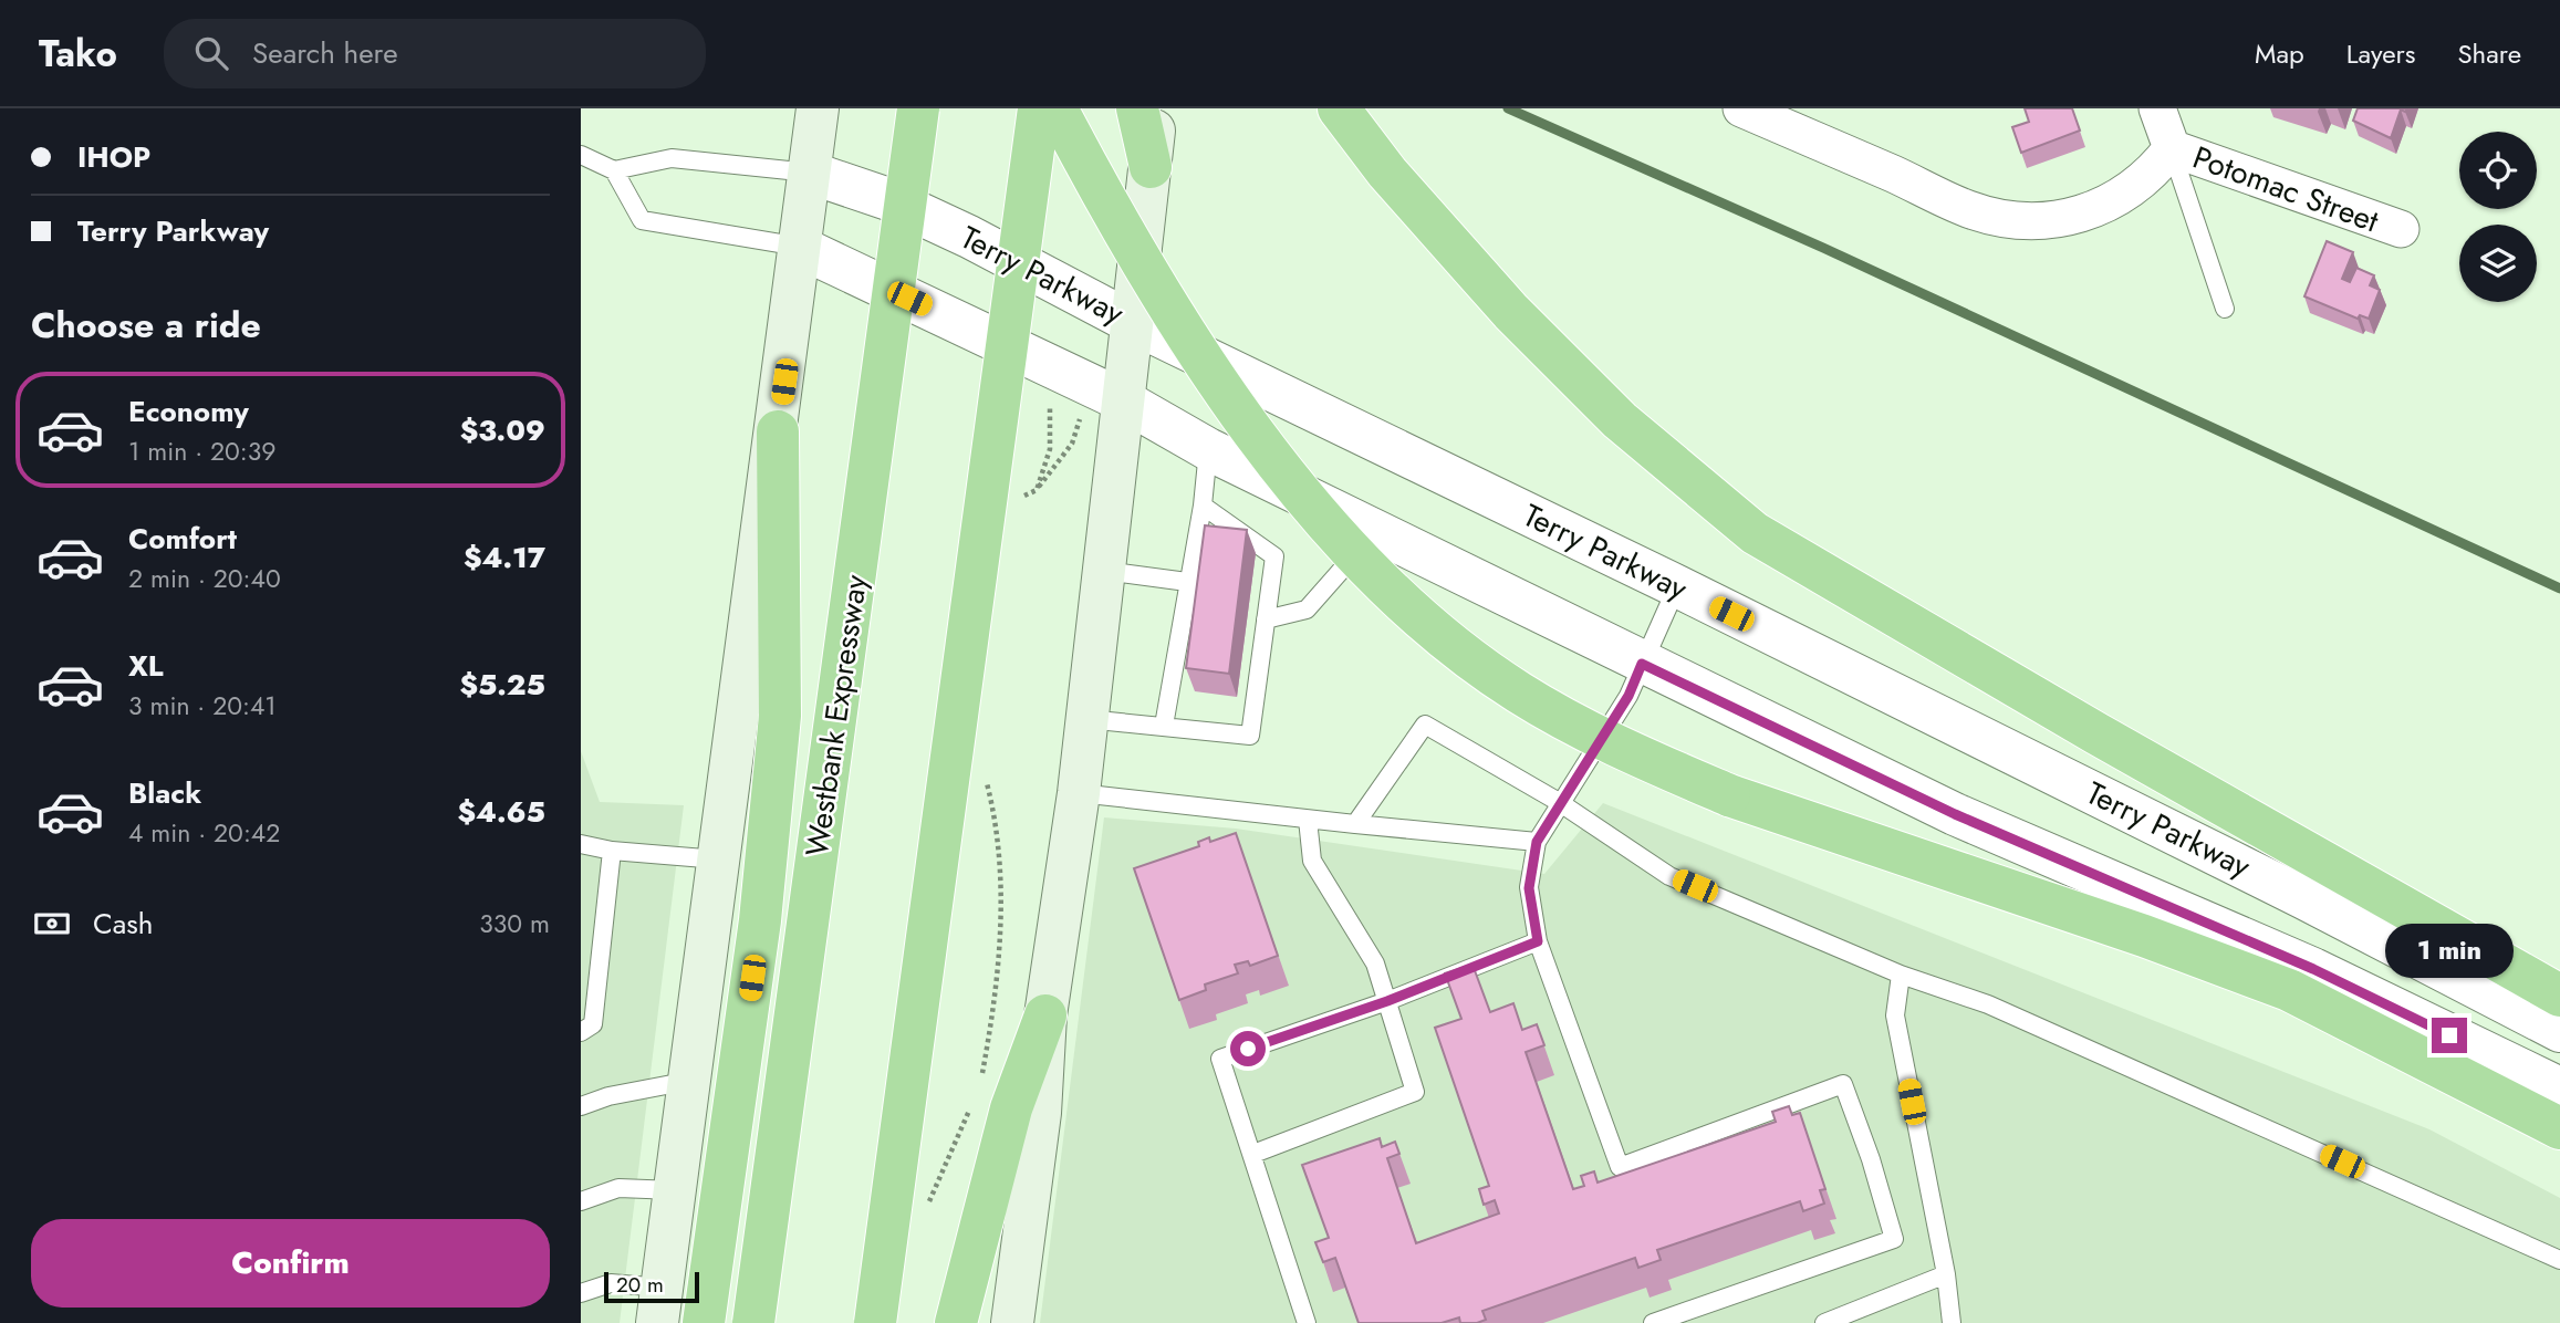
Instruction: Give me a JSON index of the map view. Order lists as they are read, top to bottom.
{
  "streets": {
    "highway": ["Westbank Expressway"],
    "street": ["Potomac Street", "Terry Parkway"]
  },
  "scale_bar": "20 m",
  "page": {
    "header": "Tako",
    "search": "Search here",
    "nav": ["Map", "Layers", "Share"],
    "banner": ["IHOP", "Terry Parkway"],
    "heading": "Choose a ride",
    "list": [
      {
        "name": "Economy",
        "note": "1 min · 20:39",
        "value": "$3.09"
      },
      {
        "name": "Comfort",
        "note": "2 min · 20:40",
        "value": "$4.17"
      },
      {
        "name": "XL",
        "note": "3 min · 20:41",
        "value": "$5.25"
      },
      {
        "name": "Black",
        "note": "4 min · 20:42",
        "value": "$4.65"
      }
    ],
    "pay": ["Cash", "330 m"],
    "bubble": "1 min",
    "buttons": "Confirm",
    "scale": "20 m"
  }
}
